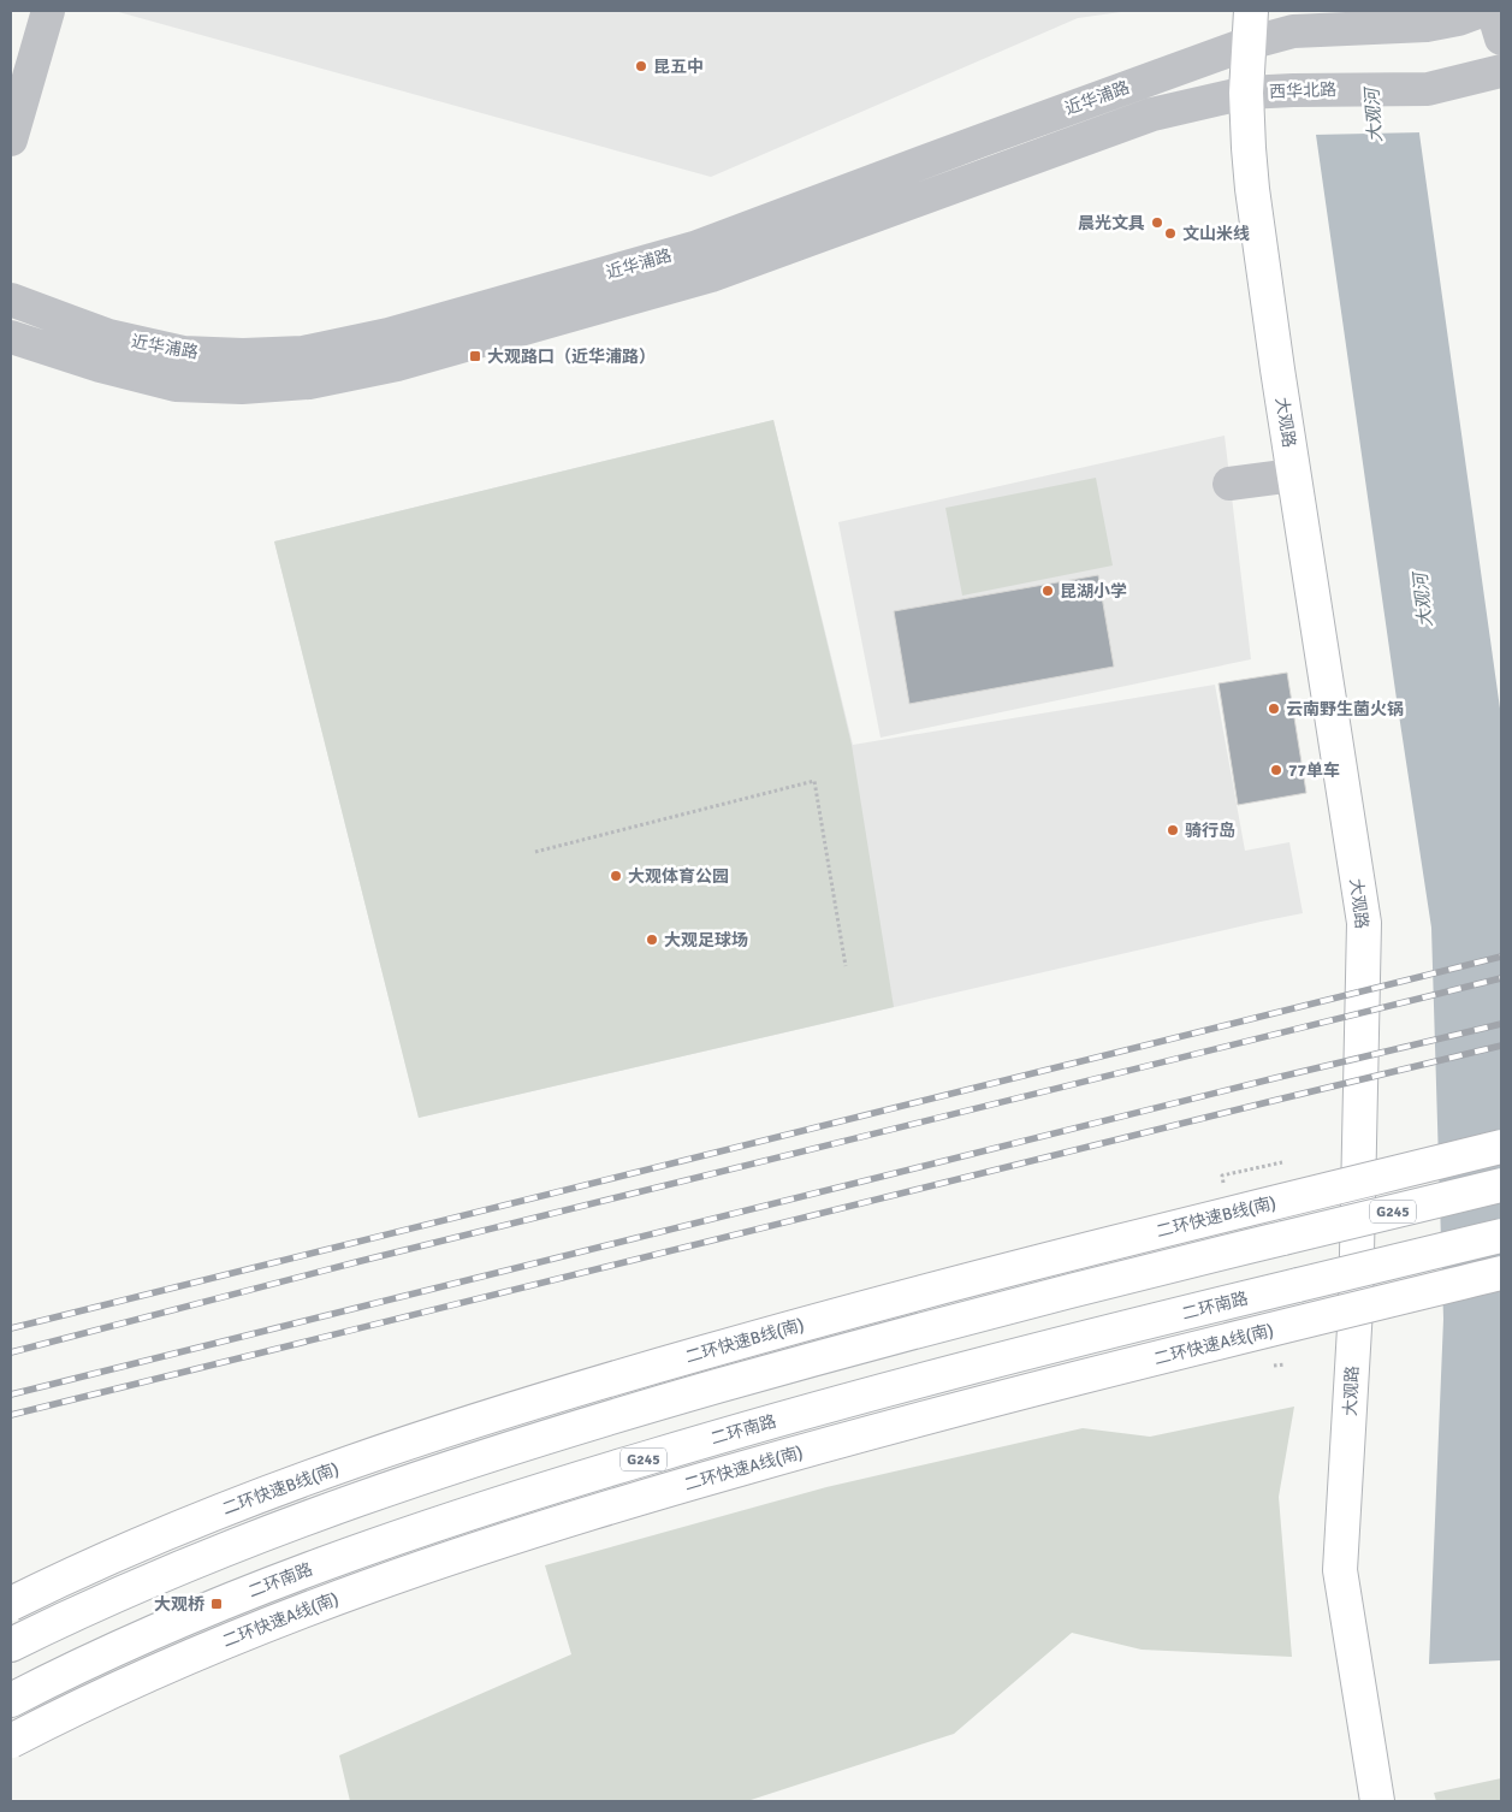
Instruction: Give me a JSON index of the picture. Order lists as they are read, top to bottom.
{
  "streets": {
    "main road": [
      "大观路",
      "G245",
      "二环快速B线(南)",
      "二环南路",
      "二环快速A线(南)"
    ],
    "street": ["西华北路", "近华浦路"]
  },
  "crossings": [
    ["西华北路", "近华浦路"],
    ["西华北路", "大观路"],
    ["近华浦路", "大观路"]
  ],
  "water": ["大观河"],
  "places": {
    "other": [
      "昆五中",
      "晨光文具",
      "文山米线",
      "昆湖小学",
      "云南野生菌火锅",
      "77单车",
      "骑行岛",
      "大观体育公园",
      "大观足球场"
    ],
    "transit": ["大观路口（近华浦路）", "大观桥"]
  }
}
